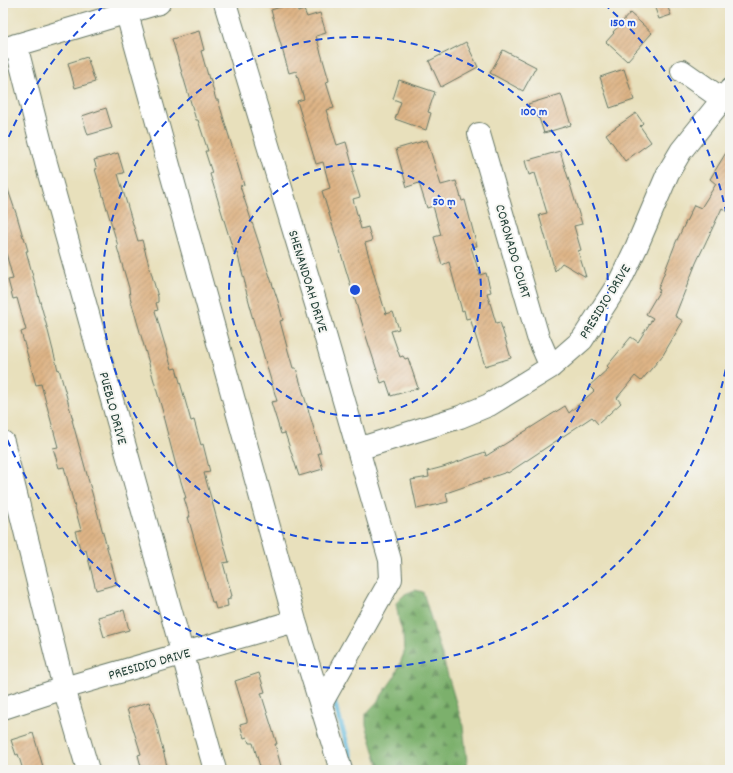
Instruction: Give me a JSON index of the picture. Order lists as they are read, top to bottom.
{
  "streets": {
    "street": [
      "CORONADO COURT",
      "SHENANDOAH DRIVE",
      "PRESIDIO DRIVE",
      "PUEBLO DRIVE"
    ]
  },
  "crossings": [
    ["CORONADO COURT", "PRESIDIO DRIVE"],
    ["SHENANDOAH DRIVE", "PRESIDIO DRIVE"],
    ["PRESIDIO DRIVE", "PUEBLO DRIVE"]
  ],
  "rings": ["150 m", "100 m", "50 m"]
}
